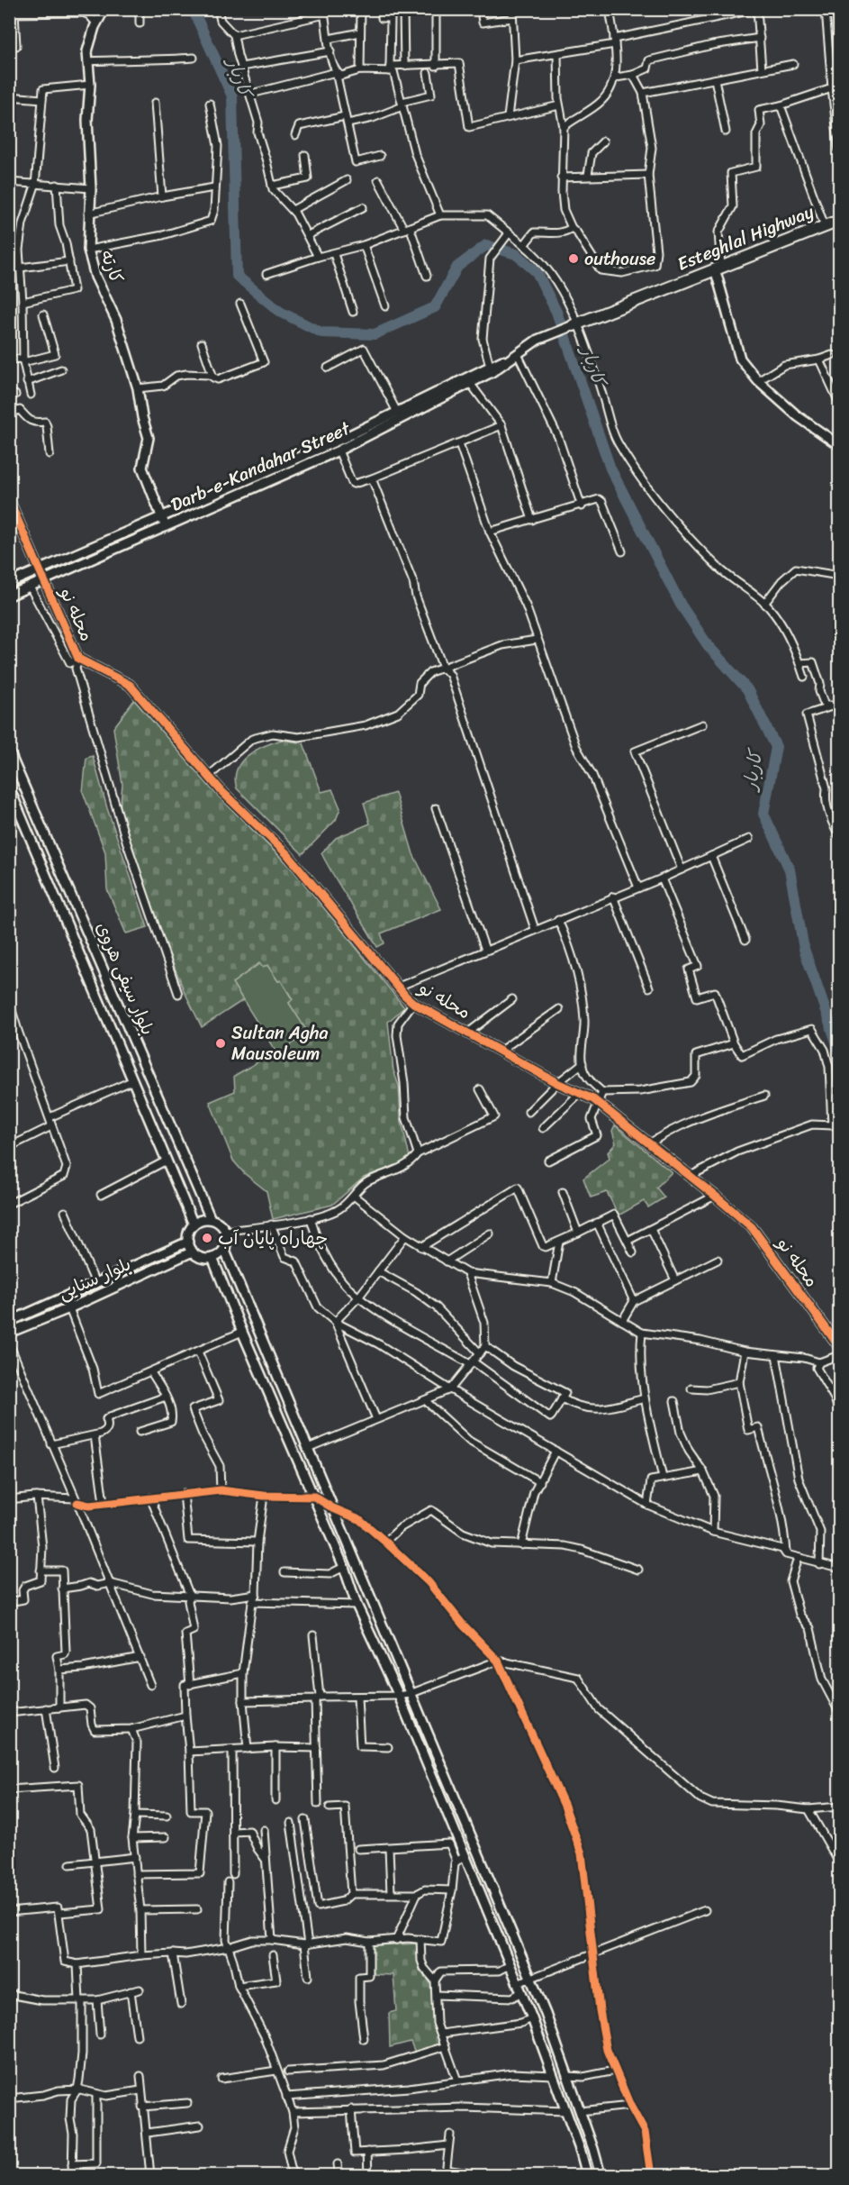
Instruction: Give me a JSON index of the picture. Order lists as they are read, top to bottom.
{
  "streets": {
    "highway": ["Esteghlal Highway"],
    "street": [
      "کارته",
      "Darb-e-Kandahar Street",
      "محله نو",
      "بلوار سیفی هروی",
      "بلوار سنایی"
    ]
  },
  "crossings": [
    ["Esteghlal Highway", "Darb-e-Kandahar Street"],
    ["کارته", "Darb-e-Kandahar Street"],
    ["Darb-e-Kandahar Street", "محله نو"],
    ["بلوار سیفی هروی", "بلوار سنایی"]
  ],
  "water": ["کاربار"],
  "places": ["outhouse", "Sultan Agha Mausoleum", "چهاراه پایان آب"]
}
